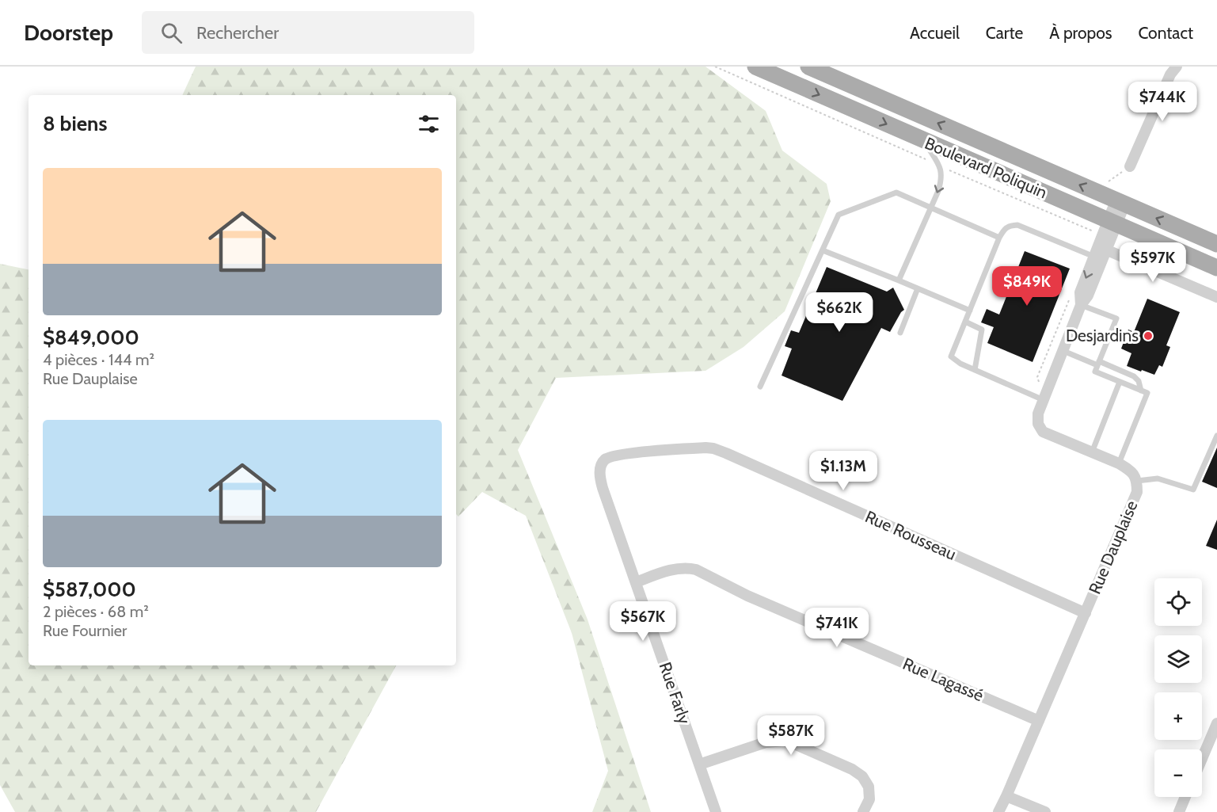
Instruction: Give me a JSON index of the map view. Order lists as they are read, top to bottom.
{
  "streets": {
    "main road": ["Boulevard Poliquin"],
    "street": [
      "Rue Rousseau",
      "Rue Dauplaise",
      "Rue Lagassé",
      "Rue Farly"
    ]
  },
  "crossings": [
    ["Boulevard Poliquin", "Rue Dauplaise"],
    ["Rue Rousseau", "Rue Dauplaise"],
    ["Rue Rousseau", "Rue Farly"],
    ["Rue Dauplaise", "Rue Lagassé"],
    ["Rue Lagassé", "Rue Farly"]
  ],
  "places": ["Desjardins"],
  "page": {
    "header": "Doorstep",
    "search": "Rechercher",
    "nav": [
      "Accueil",
      "Carte",
      "À propos",
      "Contact"
    ],
    "price": [
      "$744K",
      "$597K",
      "$849K",
      "$662K",
      "$1.13M",
      "$567K",
      "$741K",
      "$587K"
    ],
    "heading": "8 biens",
    "list": [
      {
        "name": "$849,000",
        "note": "4 pièces · 144 m² · Rue Dauplaise"
      },
      {
        "name": "$587,000",
        "note": "2 pièces · 68 m² · Rue Fournier"
      }
    ],
    "map_buttons": ["+", "−"]
  }
}
